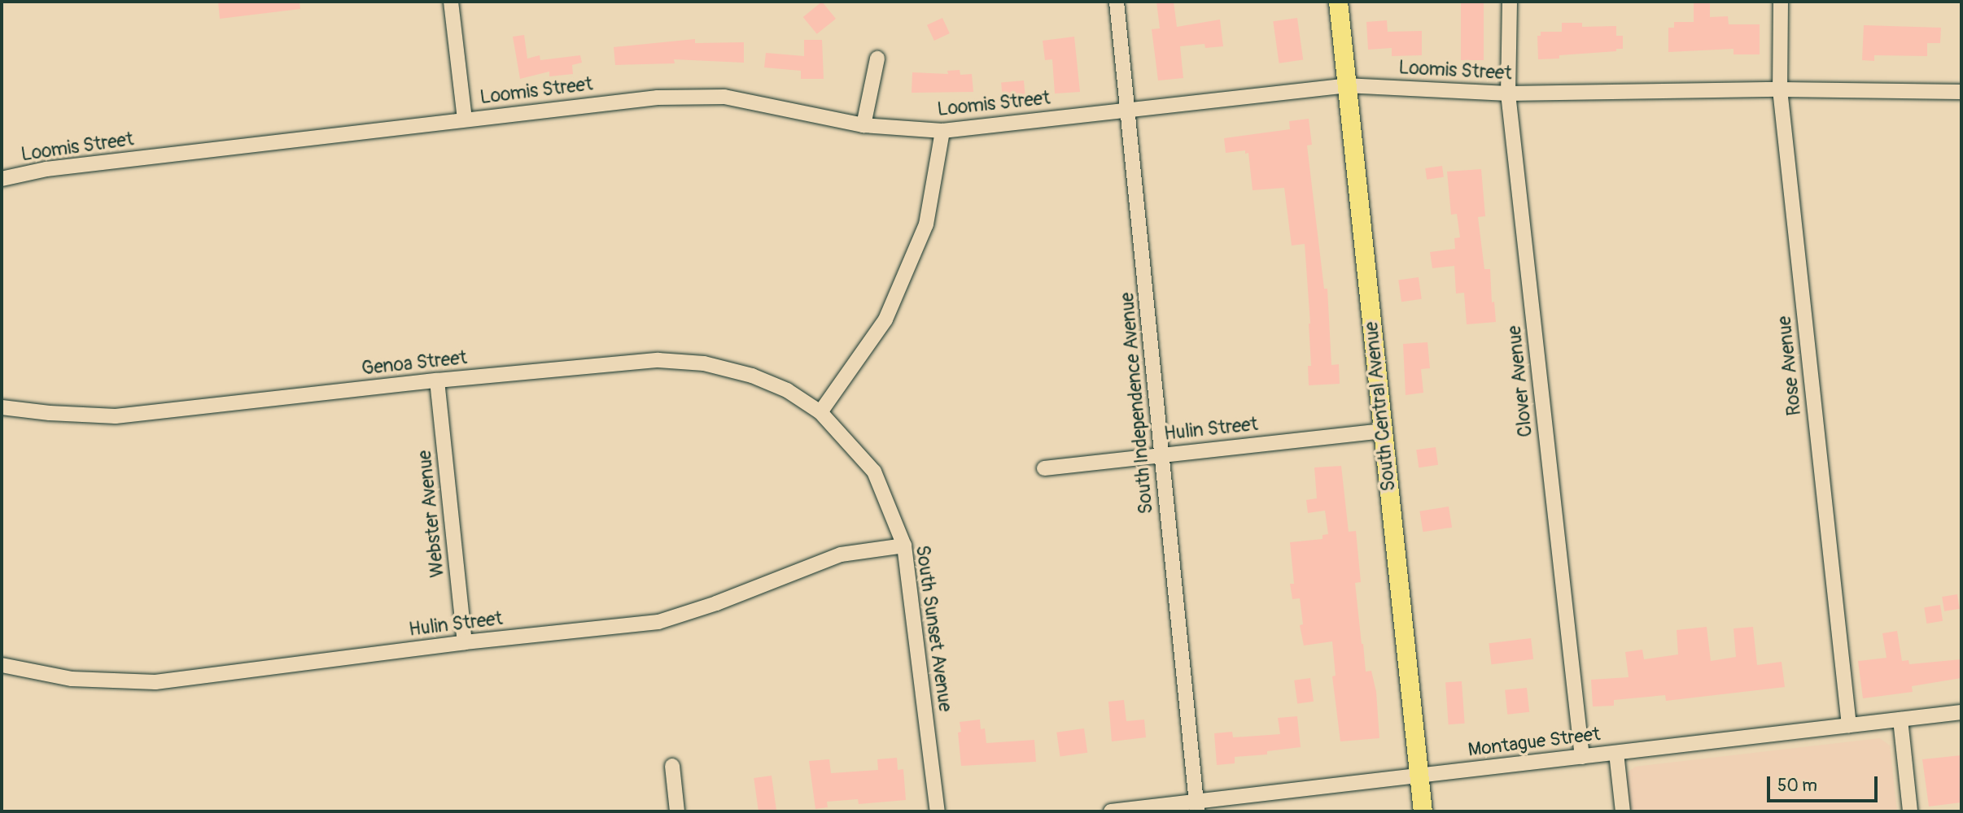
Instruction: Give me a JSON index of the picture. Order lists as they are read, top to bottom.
{
  "streets": {
    "main road": ["South Central Avenue"],
    "street": [
      "Loomis Street",
      "Genoa Street",
      "Rose Avenue",
      "Clover Avenue",
      "South Independence Avenue",
      "Hulin Street",
      "Webster Avenue",
      "South Sunset Avenue",
      "Montague Street"
    ]
  },
  "crossings": [
    ["Loomis Street", "Rose Avenue"],
    ["Loomis Street", "Clover Avenue"],
    ["Loomis Street", "South Independence Avenue"],
    ["Loomis Street", "South Central Avenue"],
    ["Genoa Street", "Webster Avenue"],
    ["Genoa Street", "South Sunset Avenue"],
    ["Rose Avenue", "Montague Street"],
    ["Clover Avenue", "Montague Street"],
    ["South Independence Avenue", "Hulin Street"],
    ["South Independence Avenue", "Montague Street"],
    ["South Central Avenue", "Hulin Street"],
    ["South Central Avenue", "Montague Street"],
    ["Hulin Street", "Webster Avenue"],
    ["Hulin Street", "South Sunset Avenue"]
  ],
  "scale_bar": "50 m"
}
